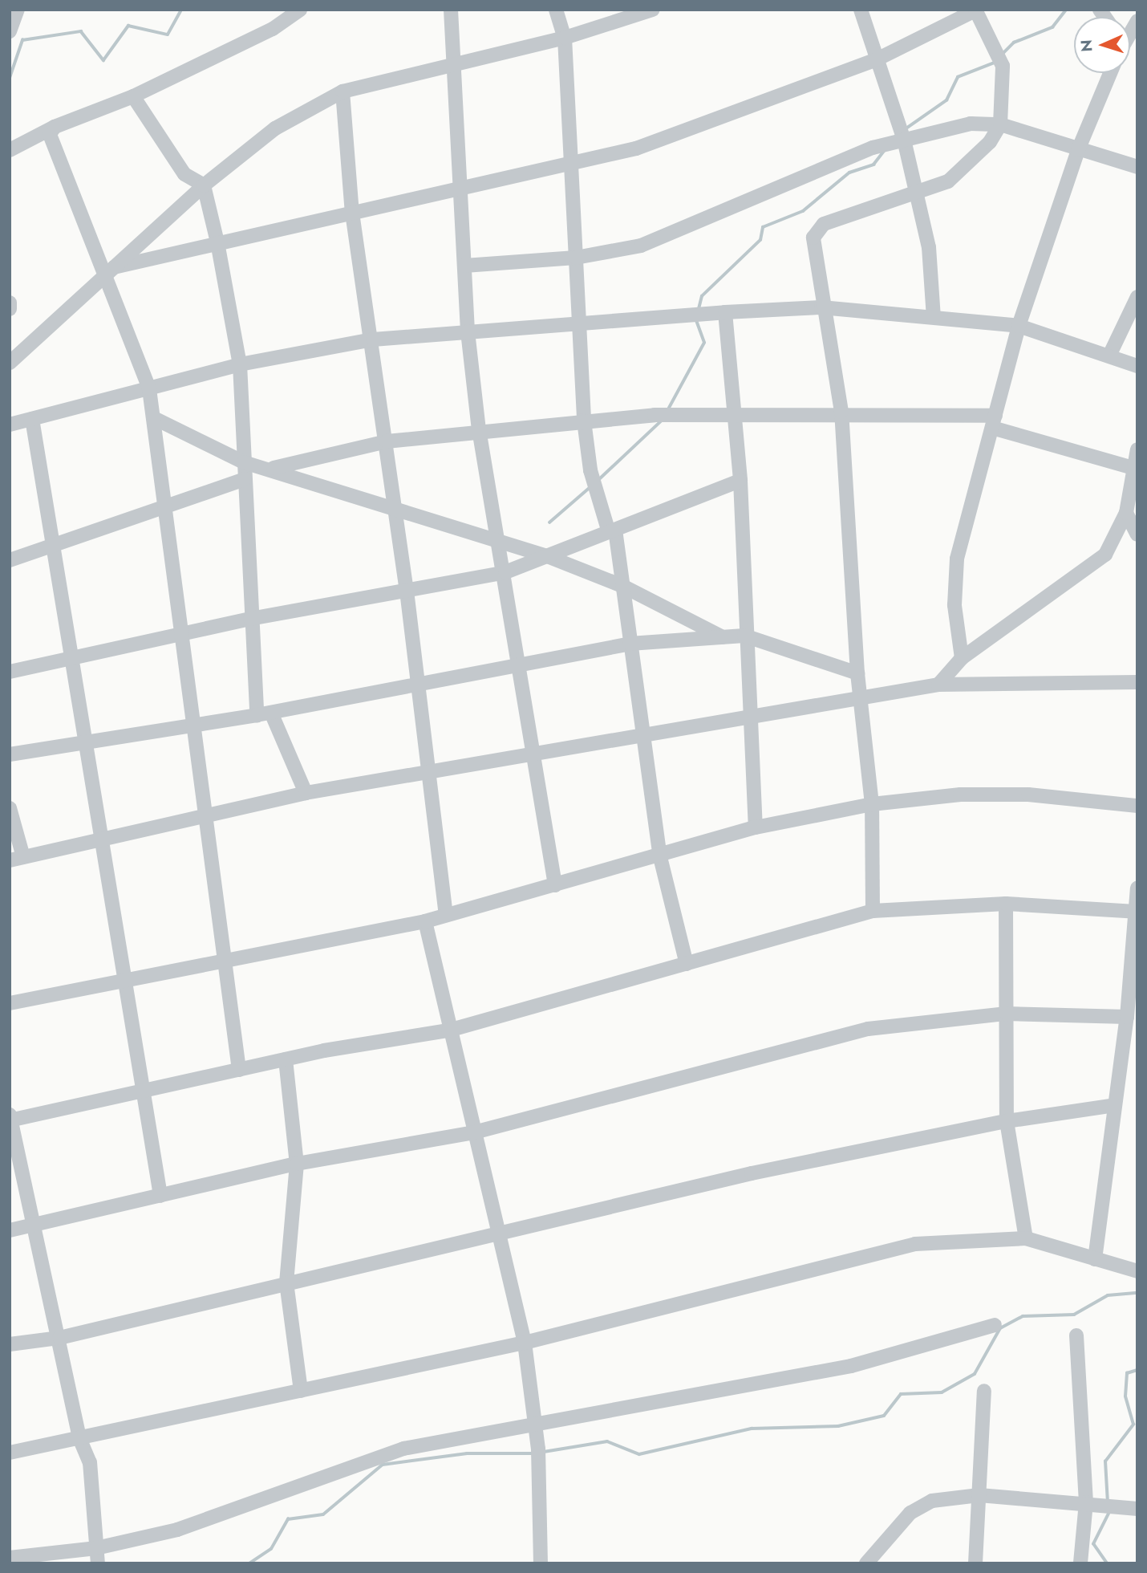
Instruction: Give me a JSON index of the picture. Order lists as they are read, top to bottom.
{
  "north": "left"
}
